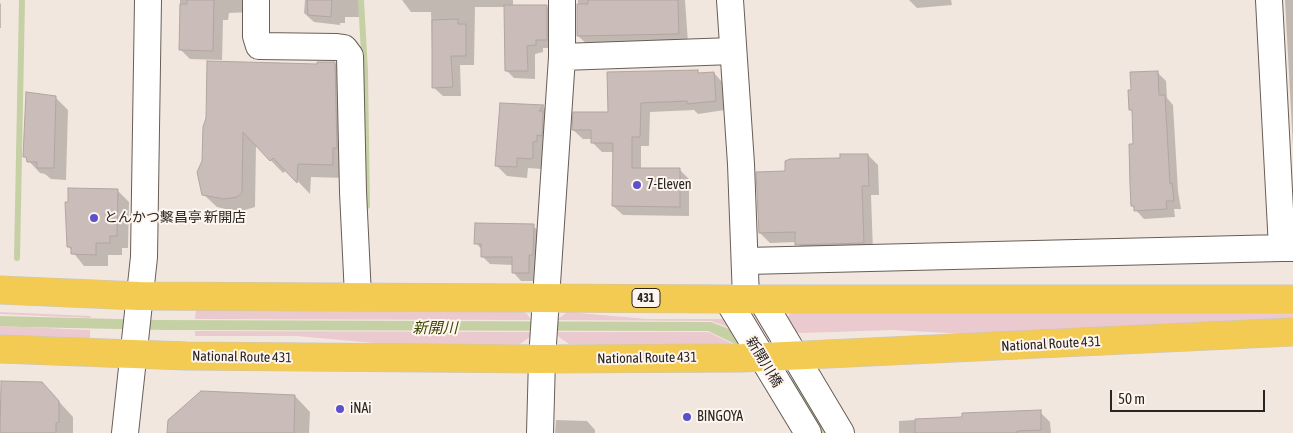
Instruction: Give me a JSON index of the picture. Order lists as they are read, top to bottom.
{
  "streets": {
    "highway": ["431", "National Route 431"],
    "street": ["新開川橋"]
  },
  "crossings": [
    ["431", "新開川橋"],
    ["National Route 431", "新開川橋"]
  ],
  "water": ["新開川"],
  "places": [
    "7-Eleven",
    "とんかつ繫昌亭 新開店",
    "iNAi",
    "BINGOYA"
  ],
  "scale_bar": "50 m"
}
